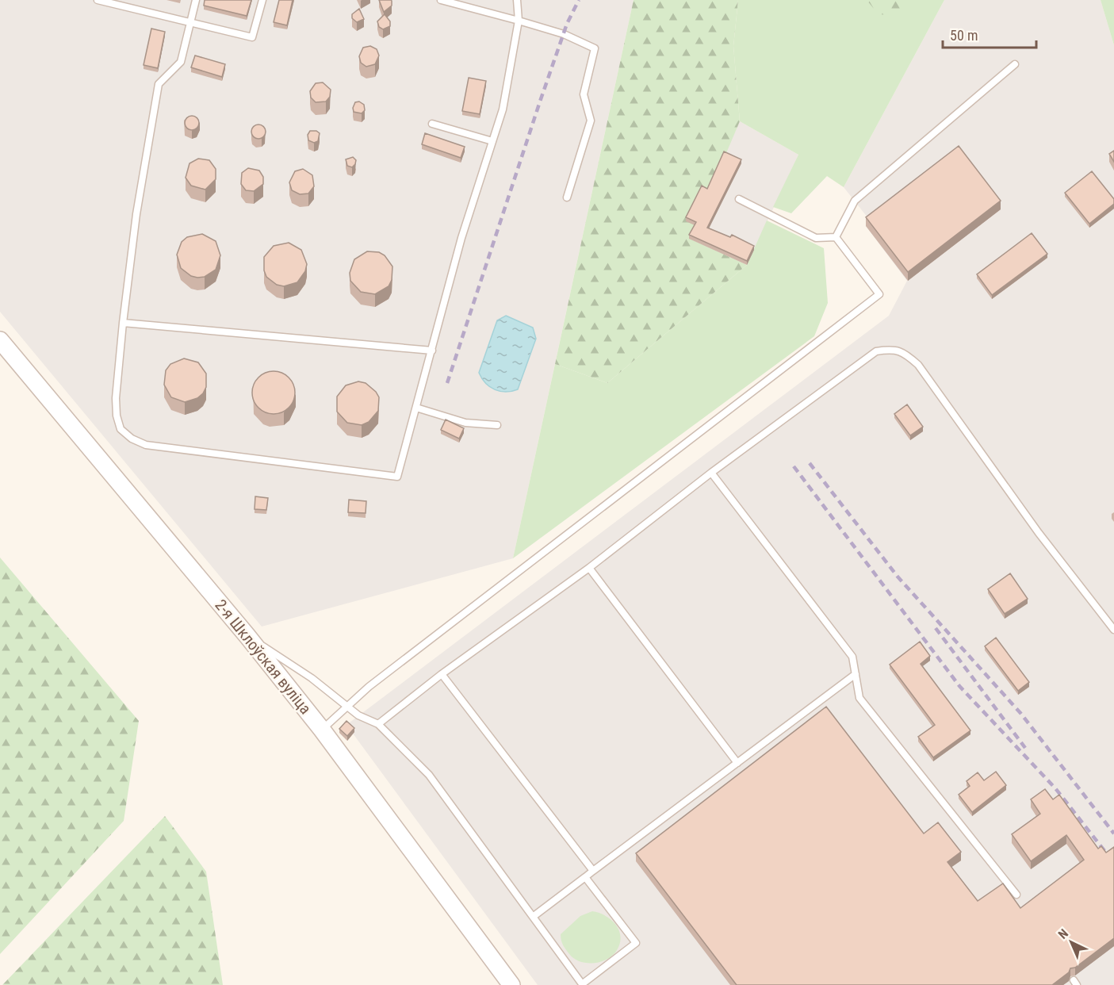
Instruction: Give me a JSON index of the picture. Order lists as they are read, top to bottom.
{
  "streets": {
    "street": ["2-я Шклоўская вуліца"]
  },
  "scale_bar": "50 m",
  "north": "top left"
}
